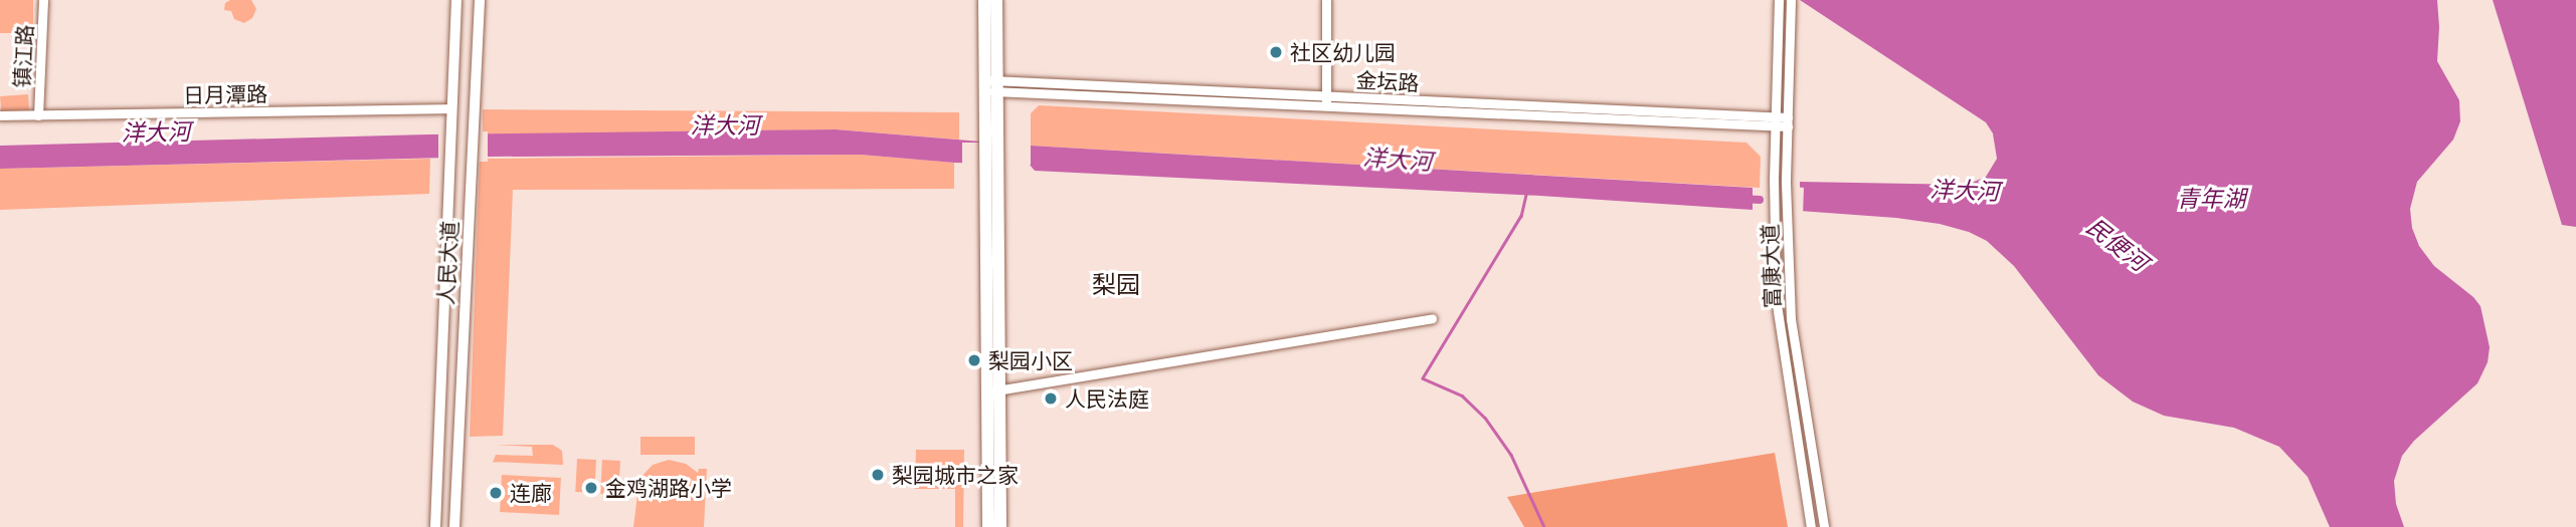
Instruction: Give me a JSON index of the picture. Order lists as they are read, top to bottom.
{
  "streets": {
    "main road": ["人民大道"],
    "street": [
      "镇江路",
      "金坛路",
      "日月潭路",
      "富康大道"
    ]
  },
  "crossings": [
    ["镇江路", "日月潭路"],
    ["金坛路", "富康大道"],
    ["日月潭路", "人民大道"]
  ],
  "districts": ["梨园"],
  "water": ["洋大河", "青年湖", "民便河"],
  "places": [
    "社区幼儿园",
    "梨园小区",
    "人民法庭",
    "梨园城市之家",
    "金鸡湖路小学",
    "连廊"
  ]
}
